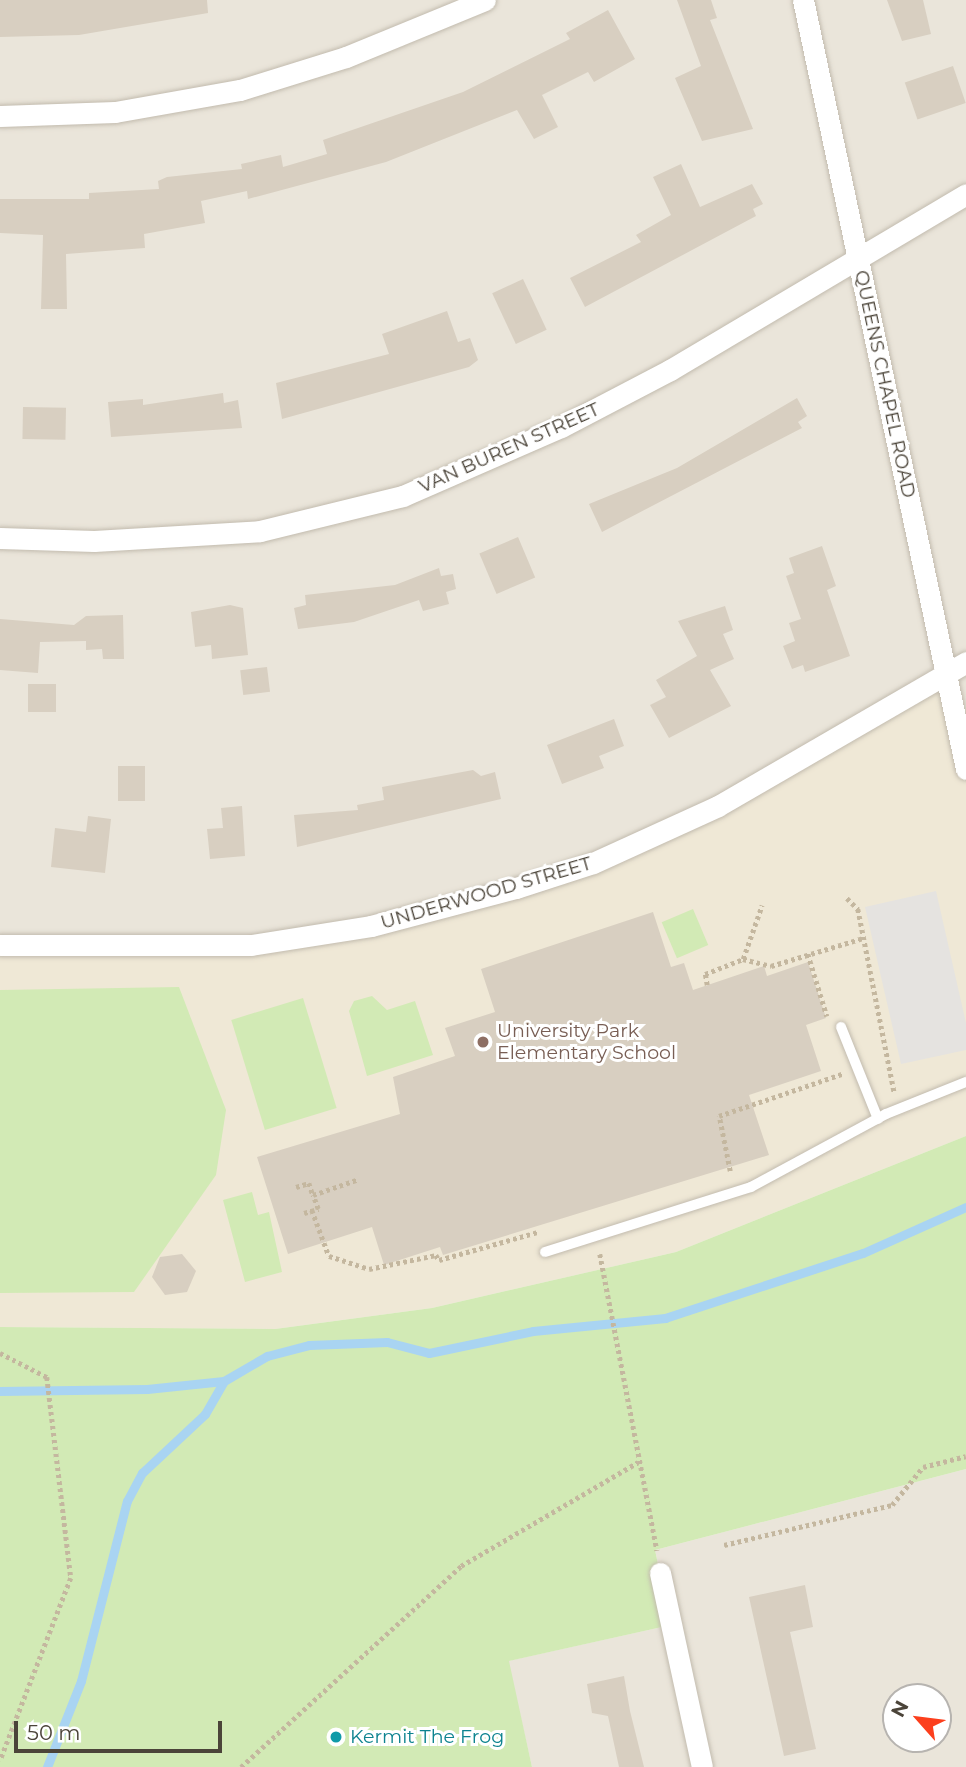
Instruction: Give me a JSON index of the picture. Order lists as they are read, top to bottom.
{
  "streets": {
    "street": ["QUEENS CHAPEL ROAD", "VAN BUREN STREET", "UNDERWOOD STREET"]
  },
  "crossings": [
    ["QUEENS CHAPEL ROAD", "VAN BUREN STREET"],
    ["QUEENS CHAPEL ROAD", "UNDERWOOD STREET"]
  ],
  "places": ["University Park Elementary School", "Kermit The Frog"],
  "scale_bar": "50 m",
  "north": "top left"
}
